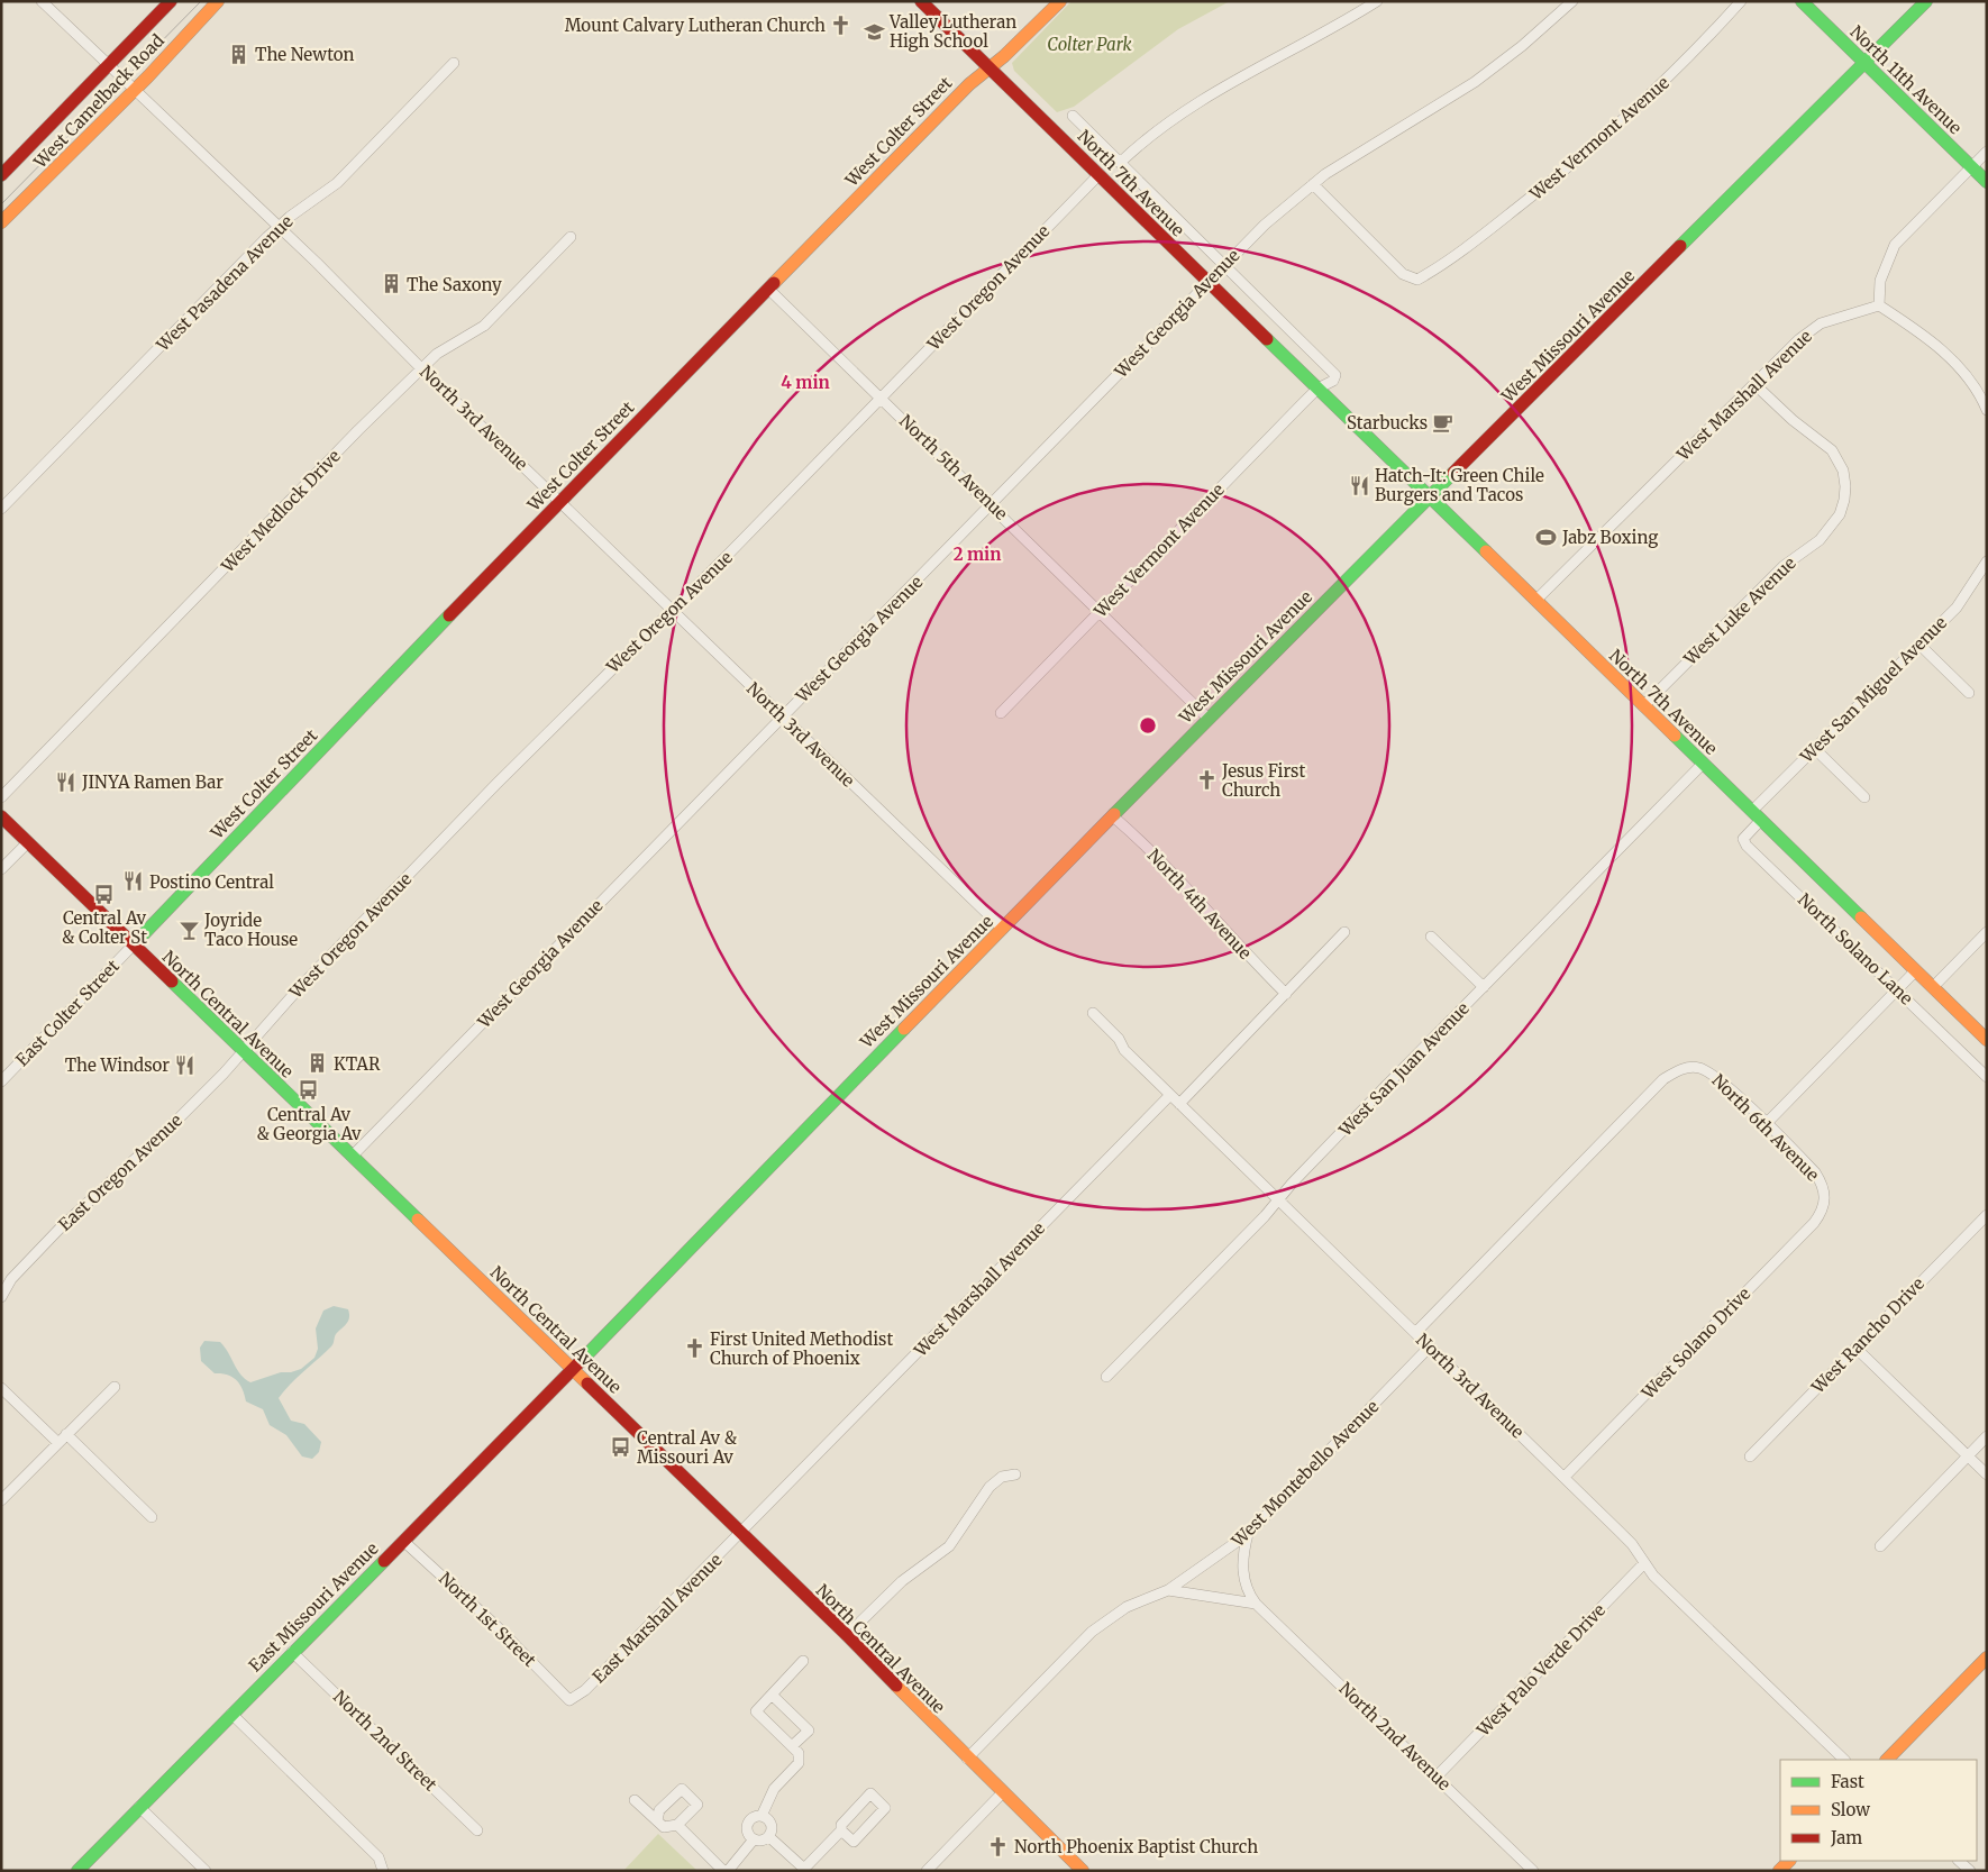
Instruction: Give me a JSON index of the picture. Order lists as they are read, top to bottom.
{
  "streets": {
    "main road": [
      "North 11th Avenue",
      "West Camelback Road",
      "West Colter Street",
      "North 7th Avenue",
      "West Missouri Avenue",
      "North Central Avenue",
      "East Missouri Avenue"
    ],
    "street": [
      "West Vermont Avenue",
      "West Pasadena Avenue",
      "West Oregon Avenue",
      "West Georgia Avenue",
      "West Marshall Avenue",
      "North 3rd Avenue",
      "North 5th Avenue",
      "West Medlock Drive",
      "West Luke Avenue",
      "West San Miguel Avenue",
      "North 4th Avenue",
      "North Solano Lane",
      "East Colter Street",
      "West San Juan Avenue",
      "North 6th Avenue",
      "East Oregon Avenue",
      "West Rancho Drive",
      "West Solano Drive",
      "West Montebello Avenue",
      "East Marshall Avenue",
      "North 1st Street",
      "West Palo Verde Drive",
      "North 2nd Avenue",
      "North 2nd Street"
    ]
  },
  "crossings": [
    ["North 11th Avenue", "West Missouri Avenue"],
    ["West Camelback Road", "North 3rd Avenue"],
    ["West Colter Street", "North 7th Avenue"],
    ["West Colter Street", "North 3rd Avenue"],
    ["West Colter Street", "North 5th Avenue"],
    ["West Colter Street", "East Colter Street"],
    ["West Colter Street", "North Central Avenue"],
    ["West Vermont Avenue", "North 7th Avenue"],
    ["West Vermont Avenue", "West Georgia Avenue"],
    ["West Vermont Avenue", "North 5th Avenue"],
    ["North 7th Avenue", "West Oregon Avenue"],
    ["North 7th Avenue", "West Georgia Avenue"],
    ["North 7th Avenue", "West Missouri Avenue"],
    ["North 7th Avenue", "West Marshall Avenue"],
    ["North 7th Avenue", "West Luke Avenue"],
    ["North 7th Avenue", "West San Miguel Avenue"],
    ["North 7th Avenue", "North Solano Lane"],
    ["North 7th Avenue", "West San Juan Avenue"],
    ["West Pasadena Avenue", "North 3rd Avenue"],
    ["West Oregon Avenue", "North 3rd Avenue"],
    ["West Oregon Avenue", "North 5th Avenue"],
    ["West Oregon Avenue", "North Central Avenue"],
    ["West Oregon Avenue", "East Oregon Avenue"],
    ["West Georgia Avenue", "North 3rd Avenue"],
    ["West Georgia Avenue", "North 5th Avenue"],
    ["West Georgia Avenue", "North Central Avenue"],
    ["West Missouri Avenue", "North 3rd Avenue"],
    ["West Missouri Avenue", "North 5th Avenue"],
    ["West Missouri Avenue", "North 4th Avenue"],
    ["West Missouri Avenue", "North Central Avenue"],
    ["West Missouri Avenue", "East Missouri Avenue"],
    ["West Marshall Avenue", "North 3rd Avenue"],
    ["West Marshall Avenue", "West Luke Avenue"],
    ["West Marshall Avenue", "North Central Avenue"],
    ["West Marshall Avenue", "East Marshall Avenue"],
    ["North 3rd Avenue", "West Medlock Drive"],
    ["North 3rd Avenue", "West San Juan Avenue"],
    ["North 3rd Avenue", "North 6th Avenue"],
    ["North 3rd Avenue", "West Solano Drive"],
    ["North 3rd Avenue", "West Montebello Avenue"],
    ["North 3rd Avenue", "West Palo Verde Drive"],
    ["West San Miguel Avenue", "North Solano Lane"],
    ["East Colter Street", "North Central Avenue"],
    ["North Central Avenue", "East Oregon Avenue"],
    ["North Central Avenue", "West Montebello Avenue"],
    ["North Central Avenue", "East Missouri Avenue"],
    ["North Central Avenue", "East Marshall Avenue"],
    ["North 6th Avenue", "West Solano Drive"],
    ["West Montebello Avenue", "North 2nd Avenue"],
    ["East Missouri Avenue", "North 1st Street"],
    ["East Missouri Avenue", "North 2nd Street"],
    ["East Marshall Avenue", "North 1st Street"],
    ["West Palo Verde Drive", "North 2nd Avenue"]
  ],
  "parks": ["Colter Park"],
  "places": {
    "church": [
      "Mount Calvary Lutheran Church",
      "Jesus First Church",
      "First United Methodist Church of Phoenix",
      "North Phoenix Baptist Church"
    ],
    "school or university": ["Valley Lutheran High School"],
    "building": ["The Newton", "The Saxony", "KTAR"],
    "cafe": ["Starbucks"],
    "restaurant": [
      "Hatch-It: Green Chile Burgers and Tacos",
      "JINYA Ramen Bar",
      "Postino Central",
      "The Windsor"
    ],
    "sports": ["Jabz Boxing"],
    "bus stop": ["Central Av & Colter St", "Central Av & Georgia Av", "Central Av & Missouri Av"],
    "bar": ["Joyride Taco House"]
  },
  "legend": ["Fast", "Slow", "Jam"],
  "rings": ["4 min", "2 min"]
}
